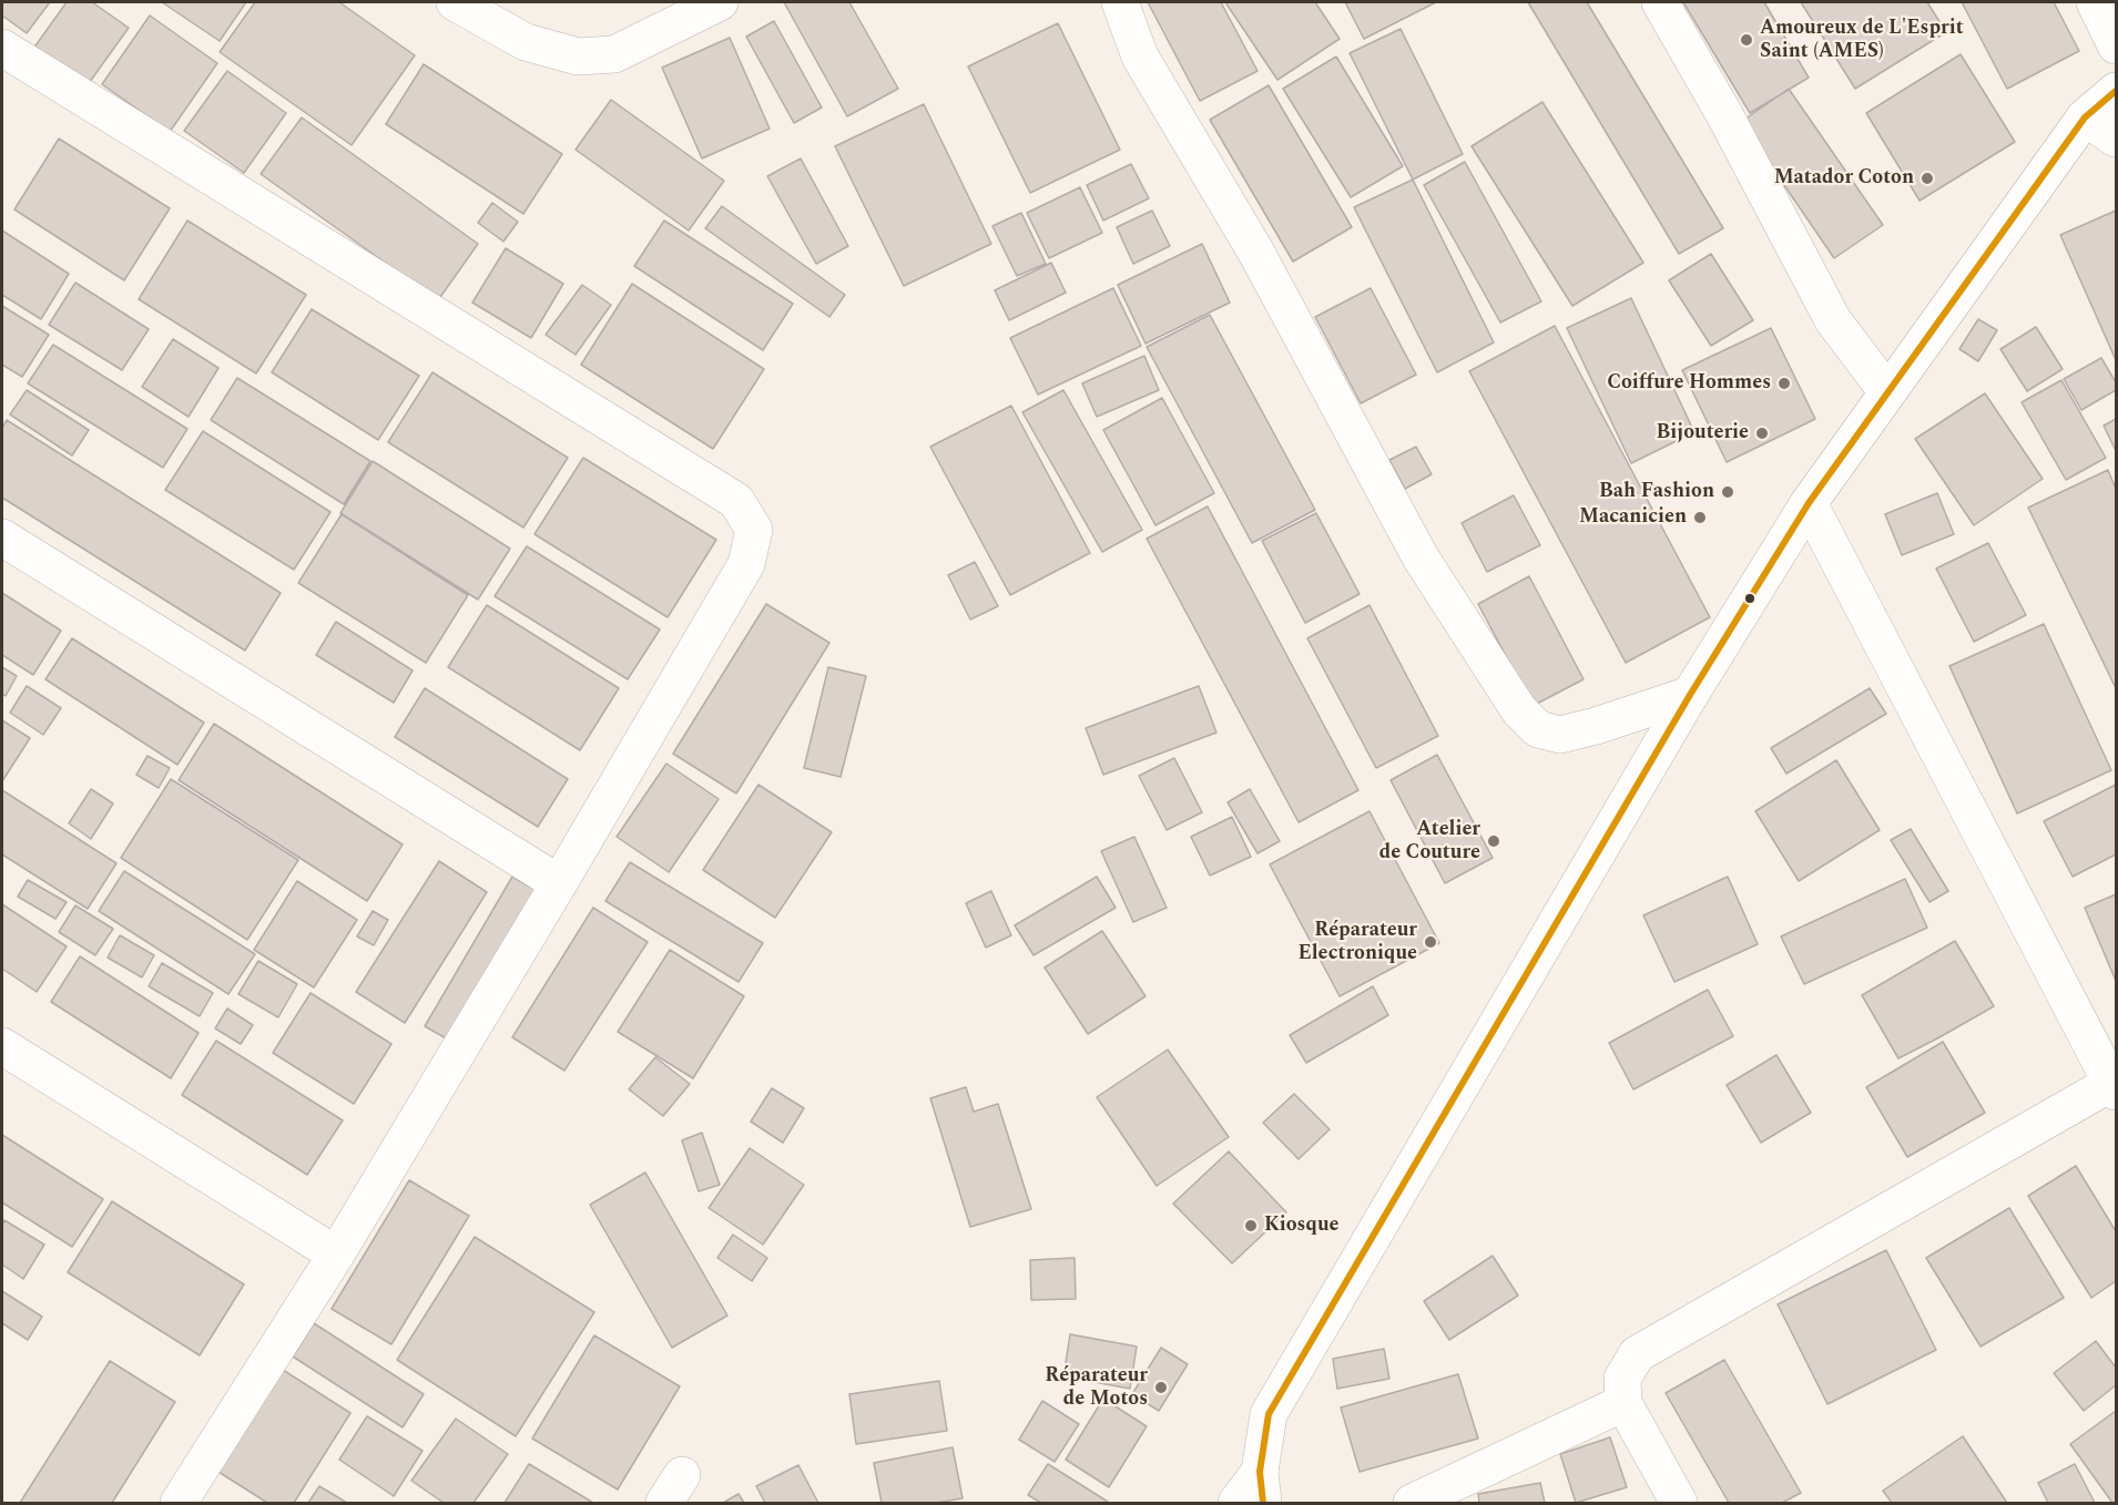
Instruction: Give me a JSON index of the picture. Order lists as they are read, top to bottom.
{
  "places": [
    "Amoureux de L'Esprit Saint (AMES)",
    "Matador Coton",
    "Coiffure Hommes",
    "Bijouterie",
    "Bah Fashion",
    "Macanicien",
    "Atelier de Couture",
    "Réparateur Electronique",
    "Kiosque",
    "Réparateur de Motos"
  ]
}
